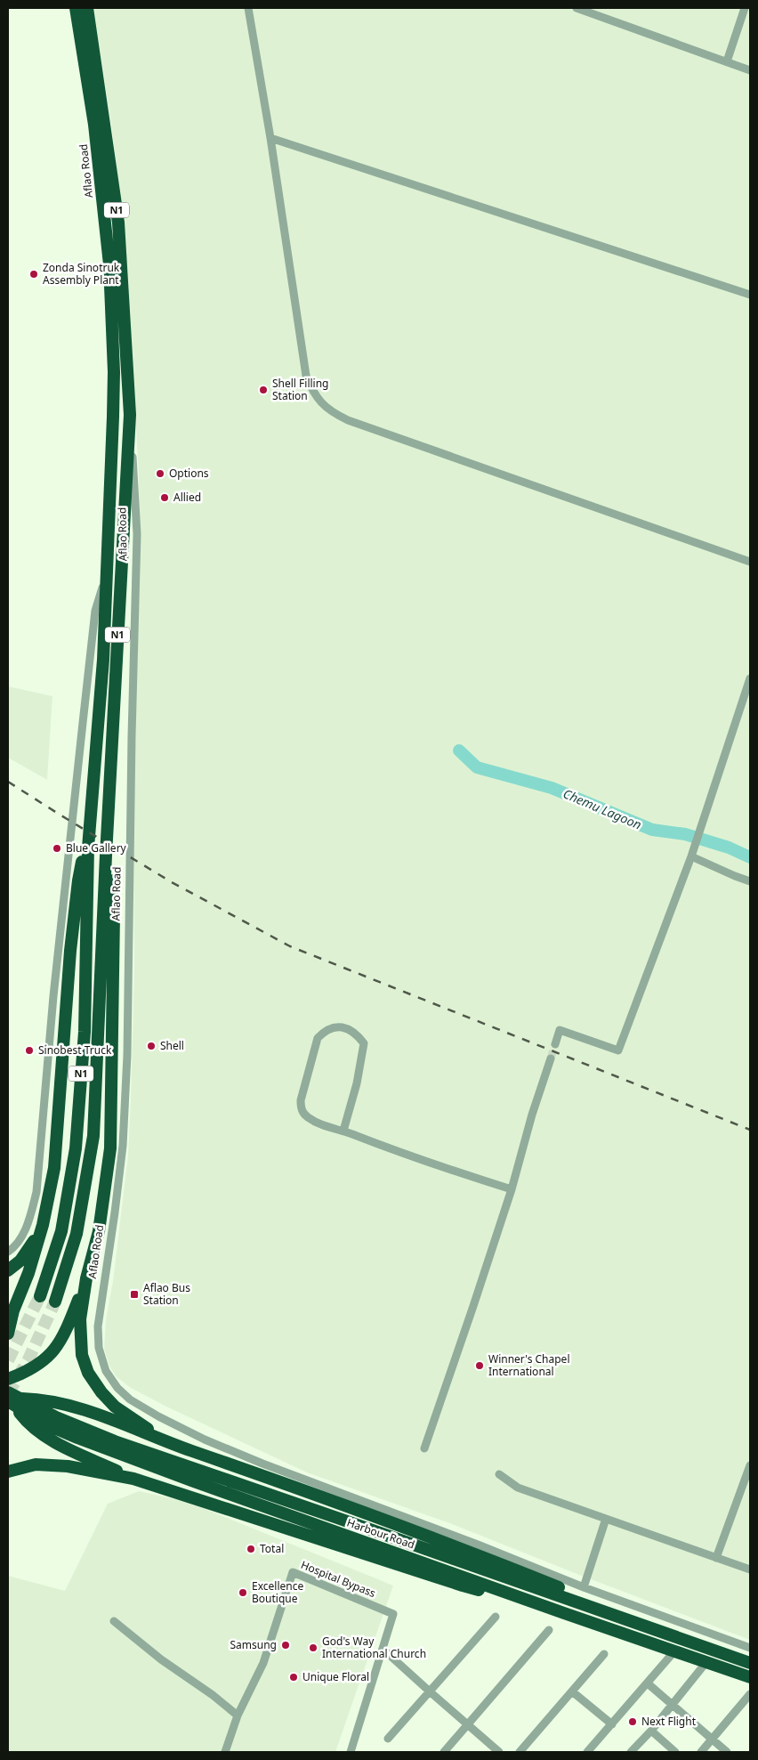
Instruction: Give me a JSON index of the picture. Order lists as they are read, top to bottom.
{
  "streets": {
    "highway": ["Aflao Road", "N1", "Harbour Road"],
    "street": ["Hospital Bypass"]
  },
  "water": ["Chemu Lagoon"],
  "places": {
    "other": [
      "Zonda Sinotruk Assembly Plant",
      "Shell Filling Station",
      "Options",
      "Allied",
      "Blue Gallery",
      "Shell",
      "Sinobest Truck",
      "Winner's Chapel International",
      "Total",
      "Excellence Boutique",
      "Samsung",
      "God's Way International Church",
      "Unique Floral",
      "Next Flight"
    ],
    "transit": ["Aflao Bus Station"]
  }
}
